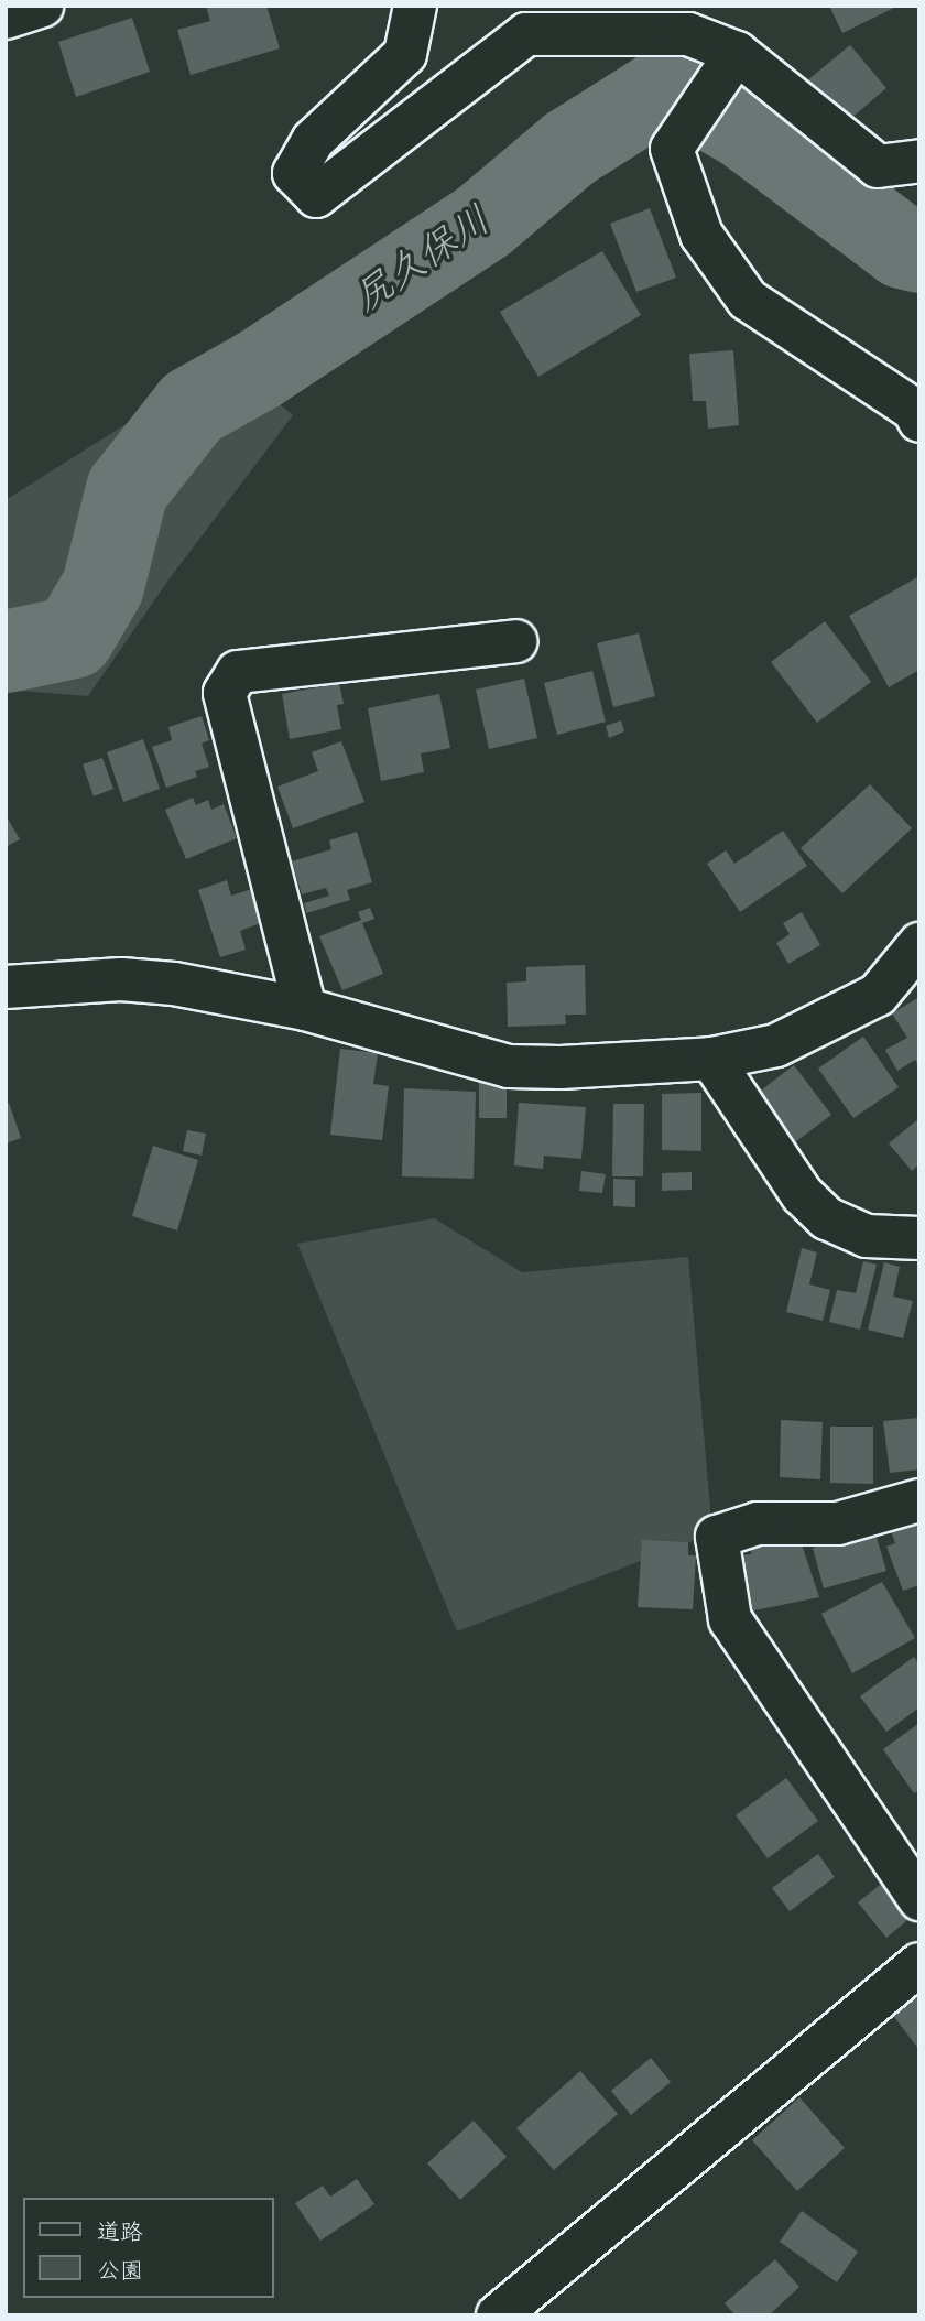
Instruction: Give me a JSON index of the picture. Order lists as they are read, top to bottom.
{
  "water": ["尻久保川"],
  "legend": ["道路", "公園"]
}
